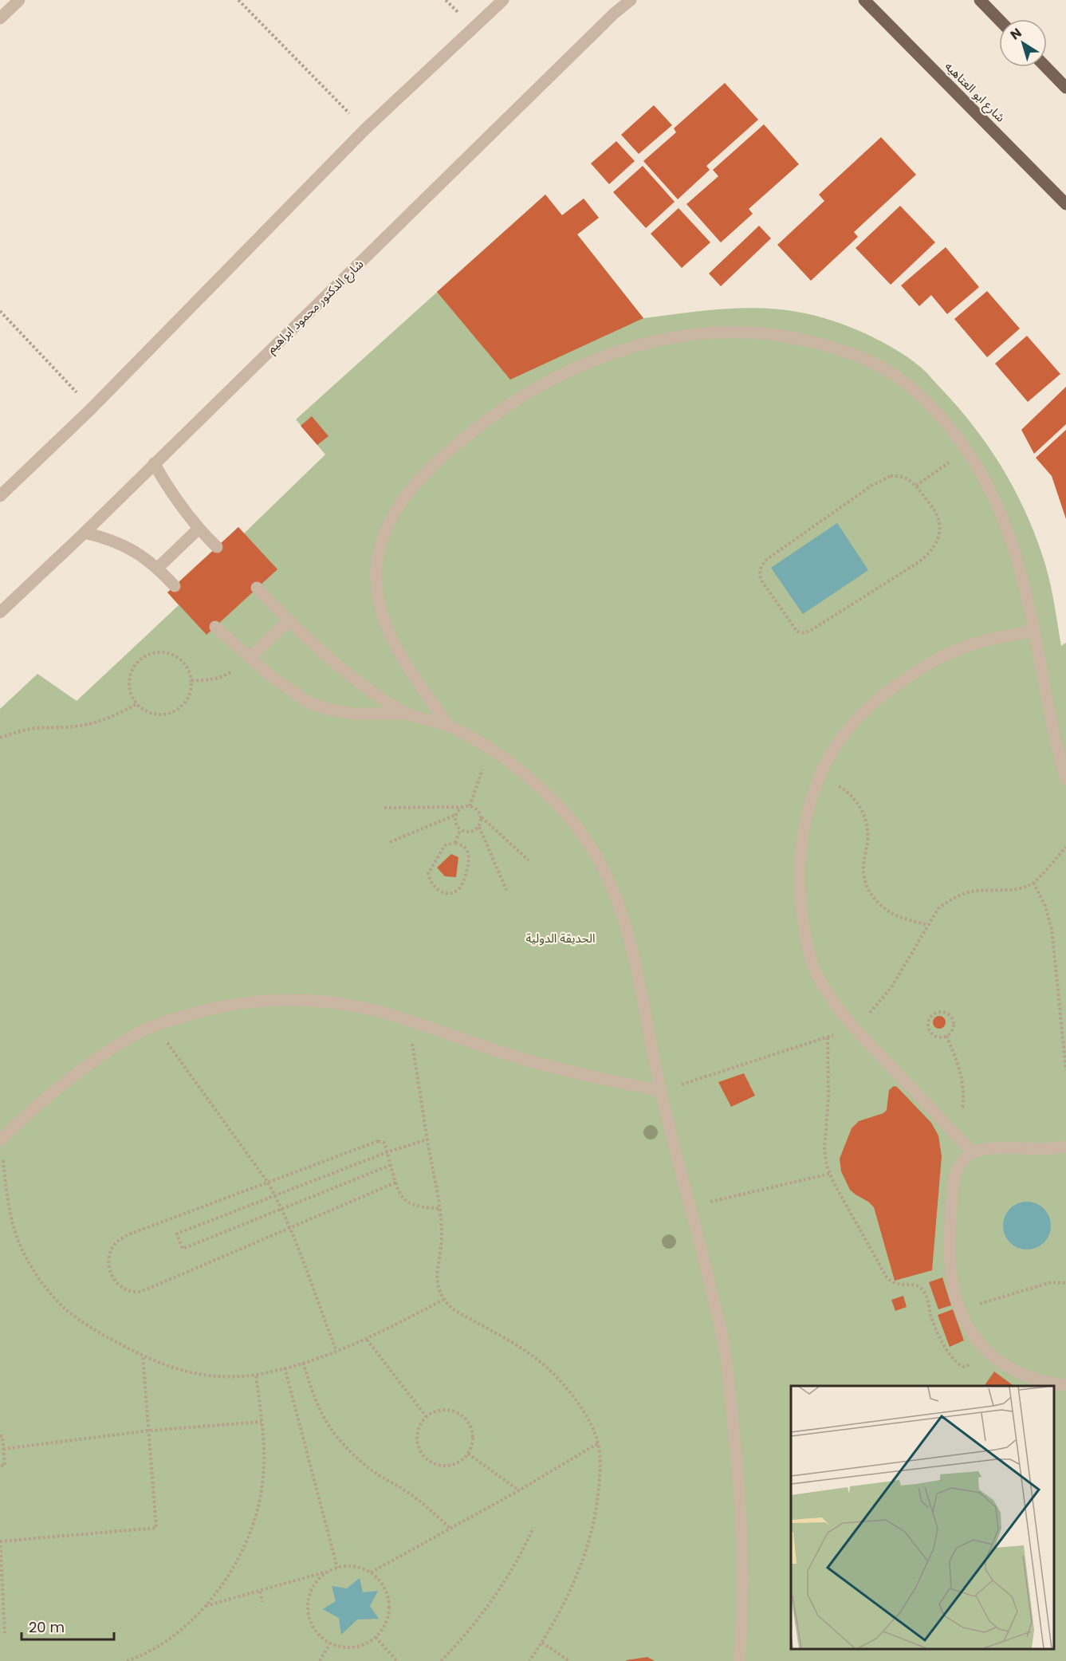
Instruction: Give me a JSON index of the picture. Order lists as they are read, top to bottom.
{
  "streets": {
    "main road": ["شارع ابو العتاهيه"],
    "street": ["شارع الدكتور محمود ابراهيم"]
  },
  "parks": ["الحديقة الدولية"],
  "scale_bar": "20 m",
  "north": "top left"
}
